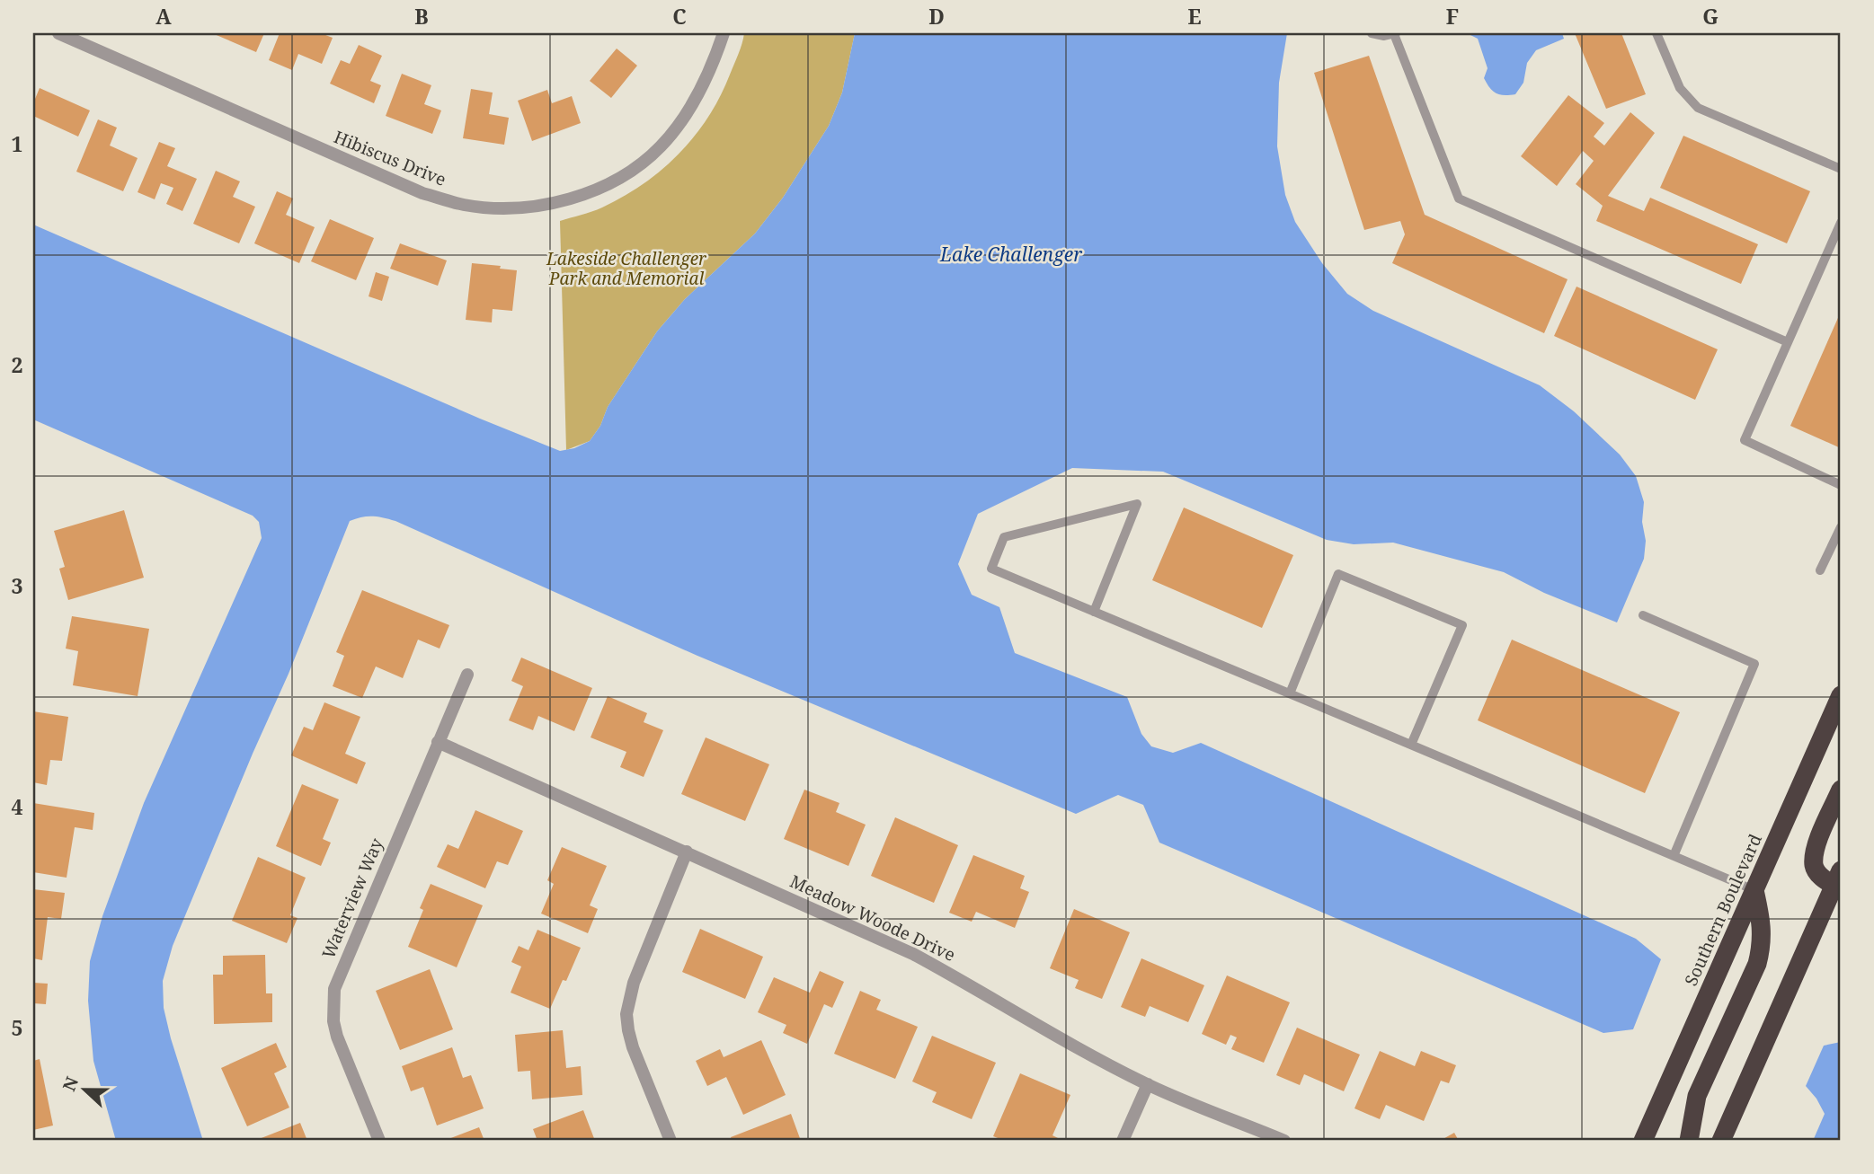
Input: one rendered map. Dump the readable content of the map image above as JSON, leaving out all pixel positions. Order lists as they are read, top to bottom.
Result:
{
  "streets": {
    "highway": ["Southern Boulevard"],
    "street": ["Hibiscus Drive", "Waterview Way", "Meadow Woode Drive"]
  },
  "crossings": [
    ["Waterview Way", "Meadow Woode Drive"]
  ],
  "water": ["Lake Challenger"],
  "parks": ["Lakeside Challenger Park and Memorial"],
  "north": "left",
  "grid": {
    "columns": [
      "A",
      "B",
      "C",
      "D",
      "E",
      "F",
      "G"
    ],
    "rows": [
      "1",
      "2",
      "3",
      "4",
      "5"
    ]
  }
}
